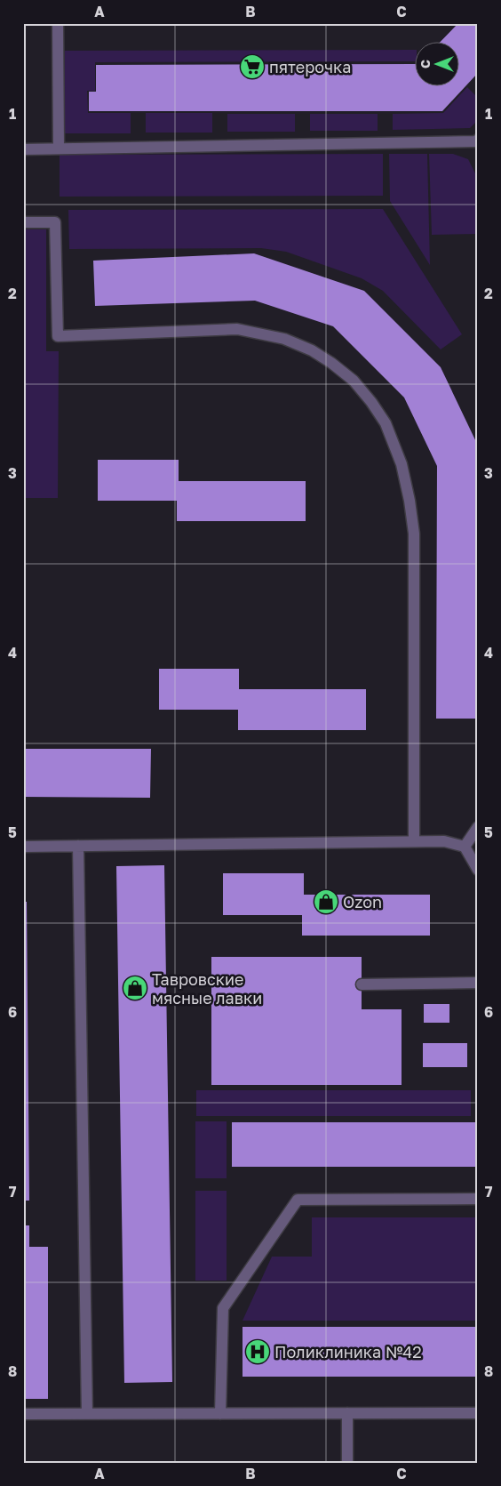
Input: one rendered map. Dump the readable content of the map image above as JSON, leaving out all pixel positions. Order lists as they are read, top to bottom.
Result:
{
  "places": {
    "supermarket": ["пятерочка"],
    "shop": ["Ozon", "Тавровские мясные лавки"],
    "hospital": ["Поликлиника №42"]
  },
  "north": "left",
  "grid": {
    "columns": ["A", "B", "C"],
    "rows": [
      "1",
      "2",
      "3",
      "4",
      "5",
      "6",
      "7",
      "8"
    ]
  }
}
